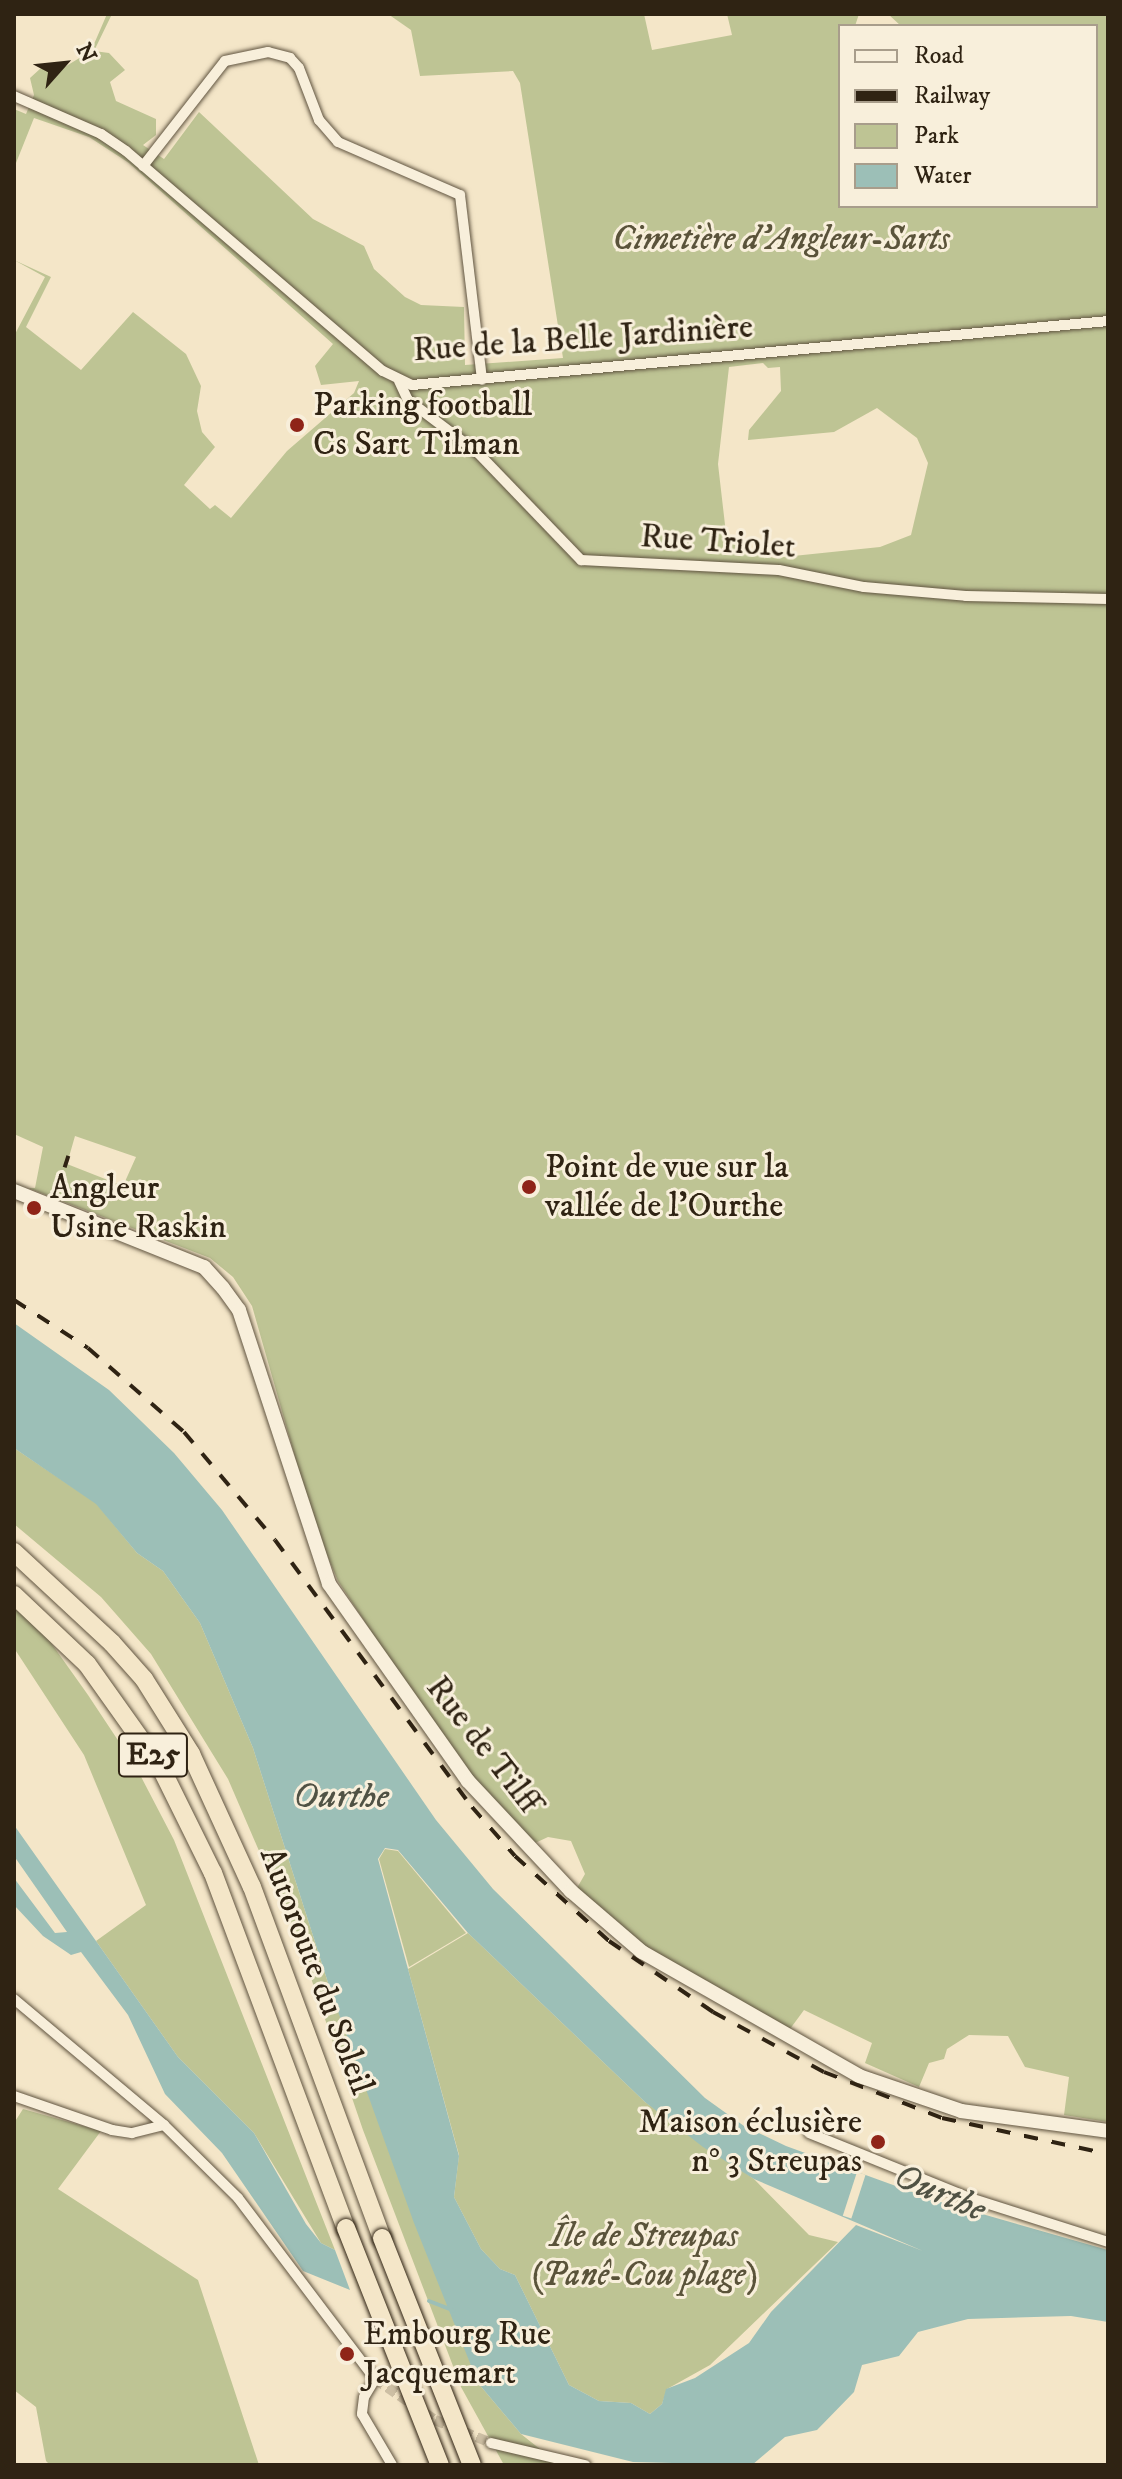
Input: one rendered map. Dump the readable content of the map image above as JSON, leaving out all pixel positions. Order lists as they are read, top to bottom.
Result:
{
  "streets": {
    "highway": ["E25", "Autoroute du Soleil"],
    "main road": ["Rue de Tilff"],
    "street": ["Rue de la Belle Jardinière", "Rue Triolet"]
  },
  "crossings": [
    ["Rue de la Belle Jardinière", "Rue Triolet"]
  ],
  "water": ["Ourthe"],
  "parks": ["Cimetière d'Angleur-Sarts", "Île de Streupas (Panê-Cou plage)"],
  "places": [
    "Parking football Cs Sart Tilman",
    "Point de vue sur la vallée de l'Ourthe",
    "Angleur Usine Raskin",
    "Maison éclusière n° 3 Streupas",
    "Embourg Rue Jacquemart"
  ],
  "legend": [
    "Road",
    "Railway",
    "Park",
    "Water"
  ],
  "north": "top right"
}
